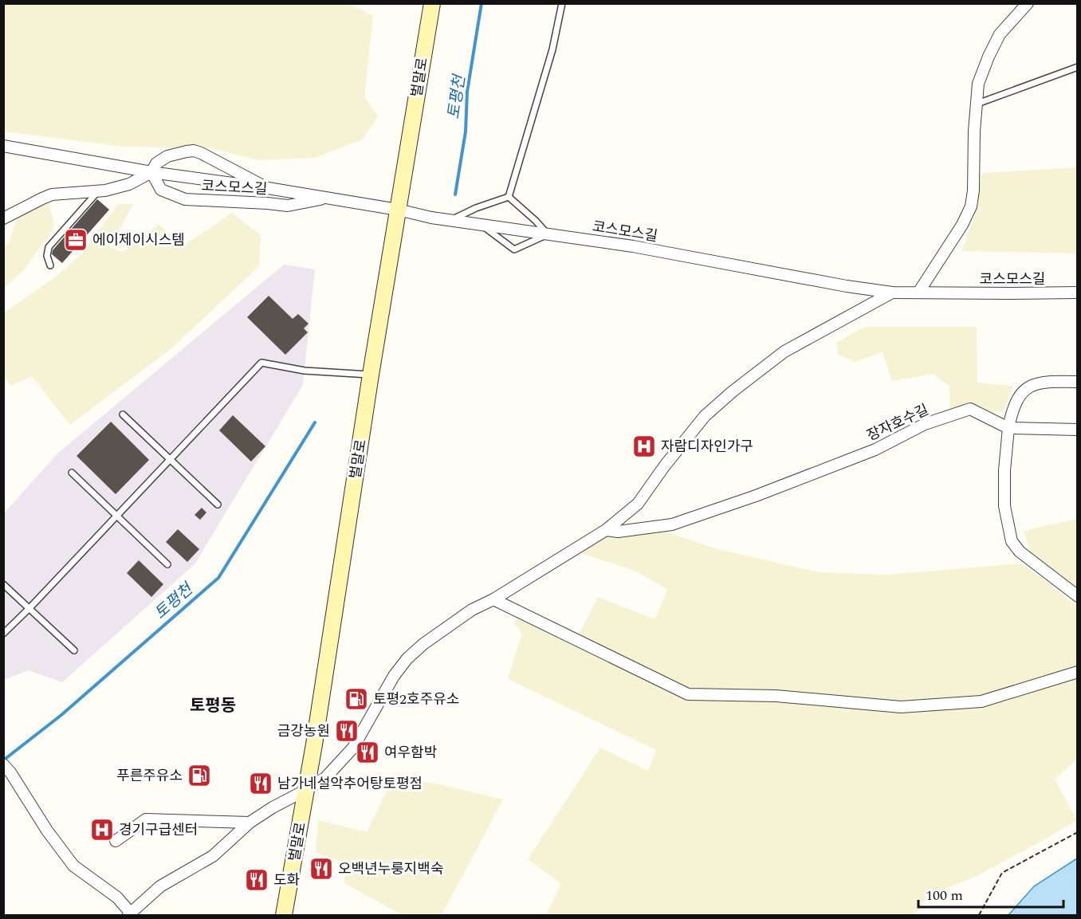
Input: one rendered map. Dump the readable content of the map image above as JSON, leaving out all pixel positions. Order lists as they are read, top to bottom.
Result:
{
  "streets": {
    "street": ["벌말로", "코스모스길", "장자호수길"]
  },
  "crossings": [
    ["벌말로", "코스모스길"]
  ],
  "districts": ["토평동"],
  "water": ["토평천"],
  "places": {
    "office": ["에이제이시스템"],
    "hospital": ["자람디자인가구", "경기구급센터"],
    "fuel station": ["토평2호주유소", "푸른주유소"],
    "restaurant": [
      "금강농원",
      "여우함박",
      "남가네설악추어탕토평점",
      "오백년누룽지백숙",
      "도화"
    ]
  },
  "scale_bar": "100 m"
}
